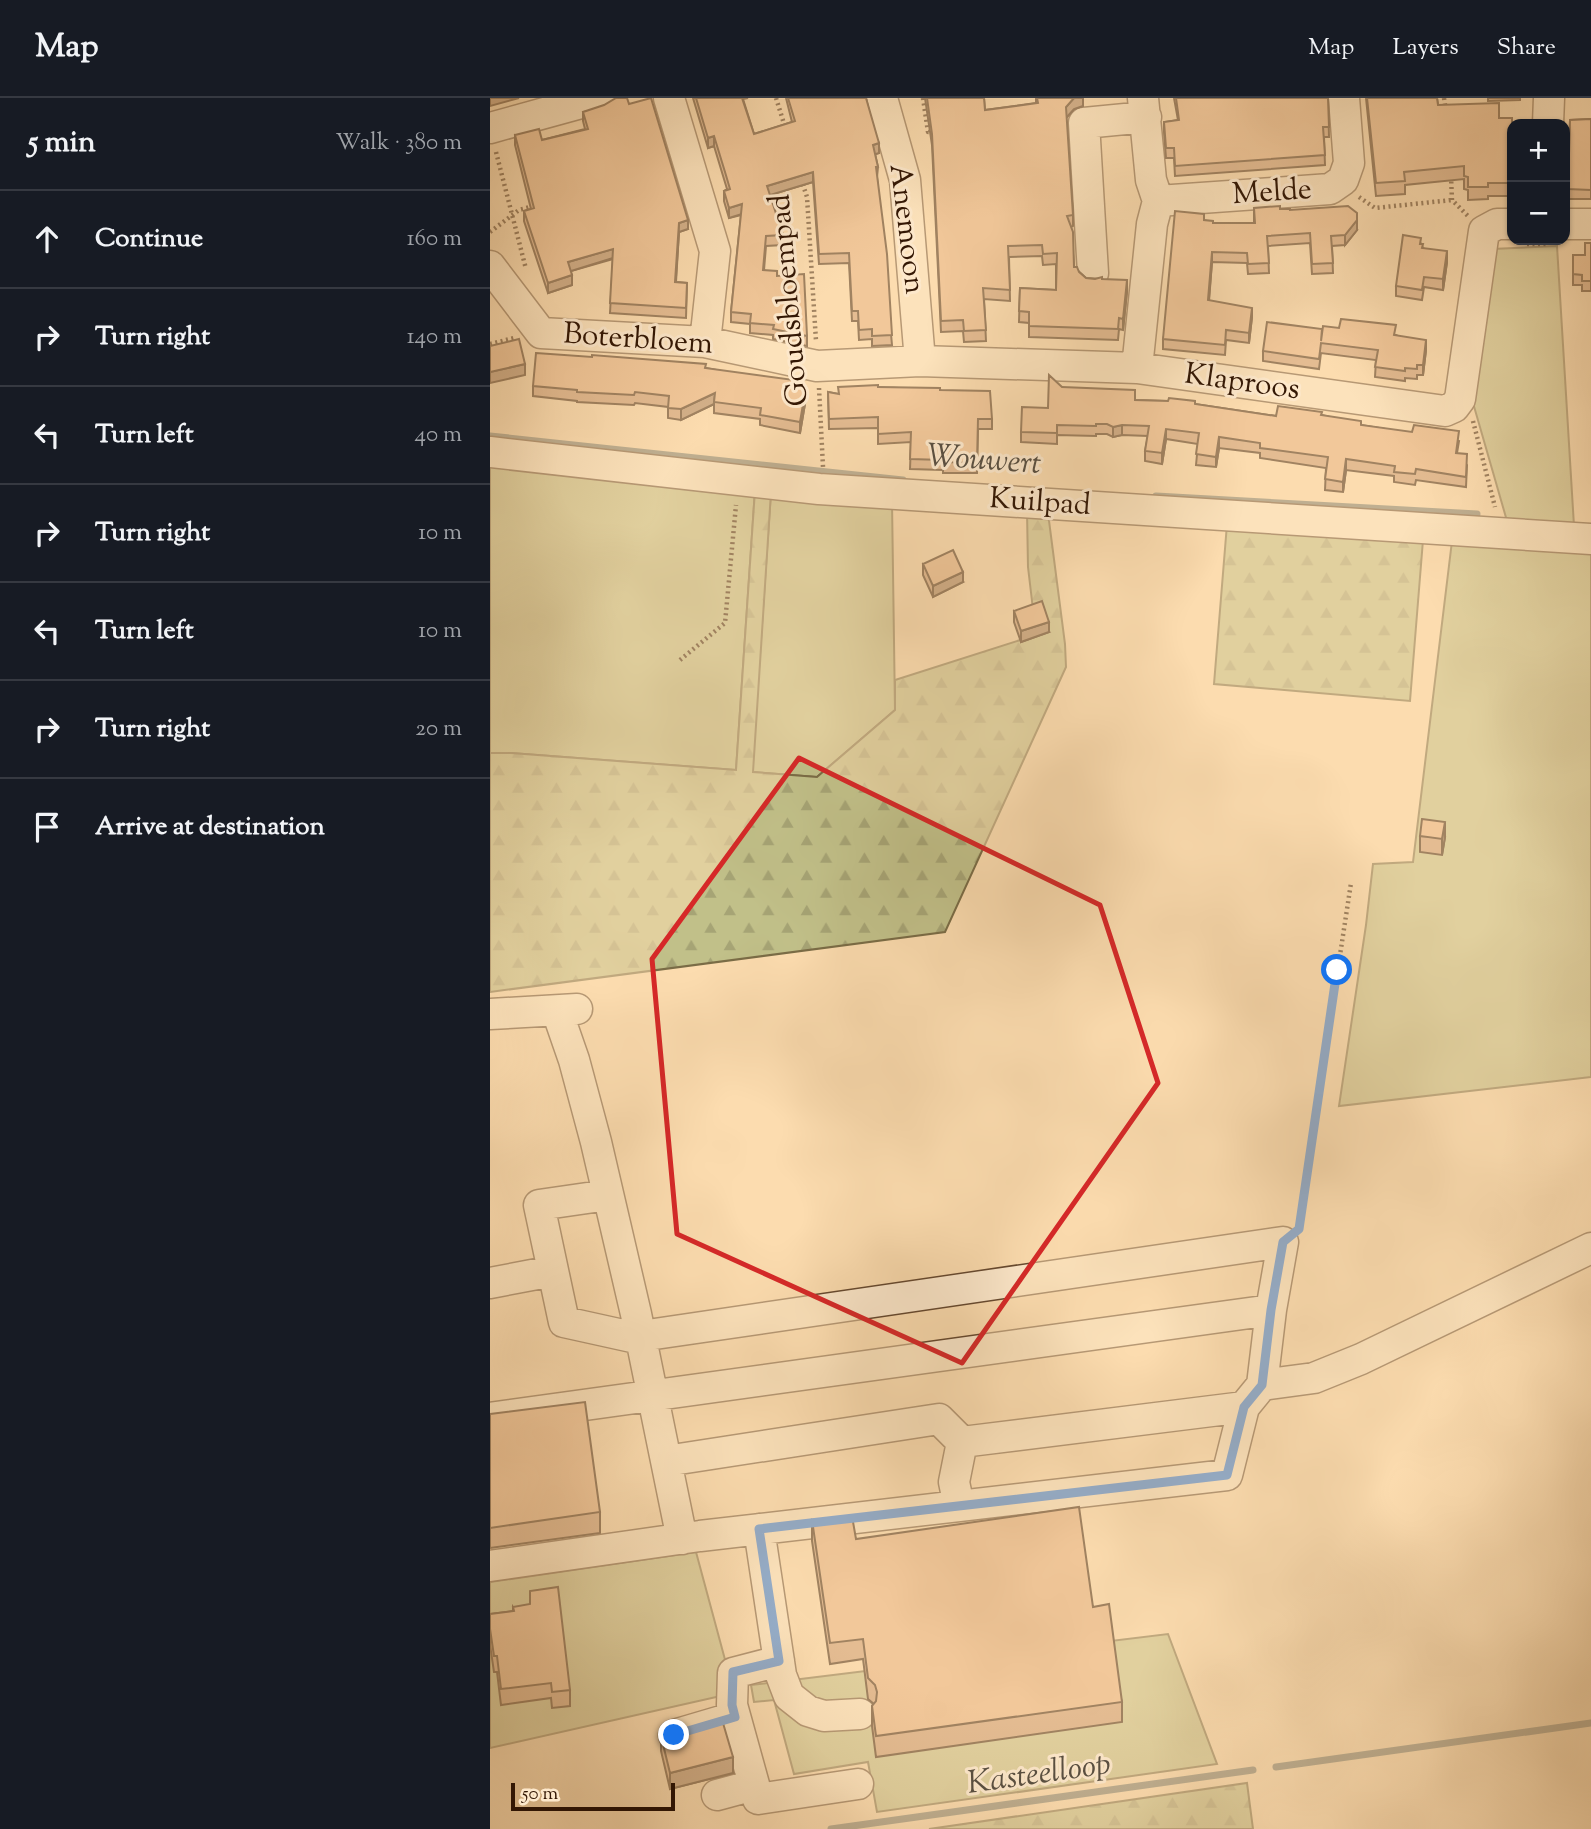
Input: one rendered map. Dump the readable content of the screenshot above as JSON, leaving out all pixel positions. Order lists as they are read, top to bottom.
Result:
{
  "streets": {
    "street": [
      "Melde",
      "Anemoon",
      "Boterbloem",
      "Klaproos",
      "Kuilpad"
    ],
    "path": ["Goudsbloempad"]
  },
  "crossings": [
    ["Anemoon", "Klaproos"],
    ["Goudsbloempad", "Boterbloem"],
    ["Goudsbloempad", "Klaproos"],
    ["Boterbloem", "Klaproos"]
  ],
  "water": ["Wouwert", "Kasteelloop"],
  "scale_bar": "50 m",
  "page": {
    "header": "Map",
    "nav": ["Map", "Layers", "Share"],
    "heading": ["5 min", "Walk · 380 m"],
    "map_buttons": ["+", "−"],
    "list": [
      ["Continue", "160 m"],
      ["Turn right", "140 m"],
      ["Turn left", "40 m"],
      ["Turn right", "10 m"],
      ["Turn left", "10 m"],
      ["Turn right", "20 m"],
      "Arrive at destination"
    ],
    "scale": "50 m"
  }
}
